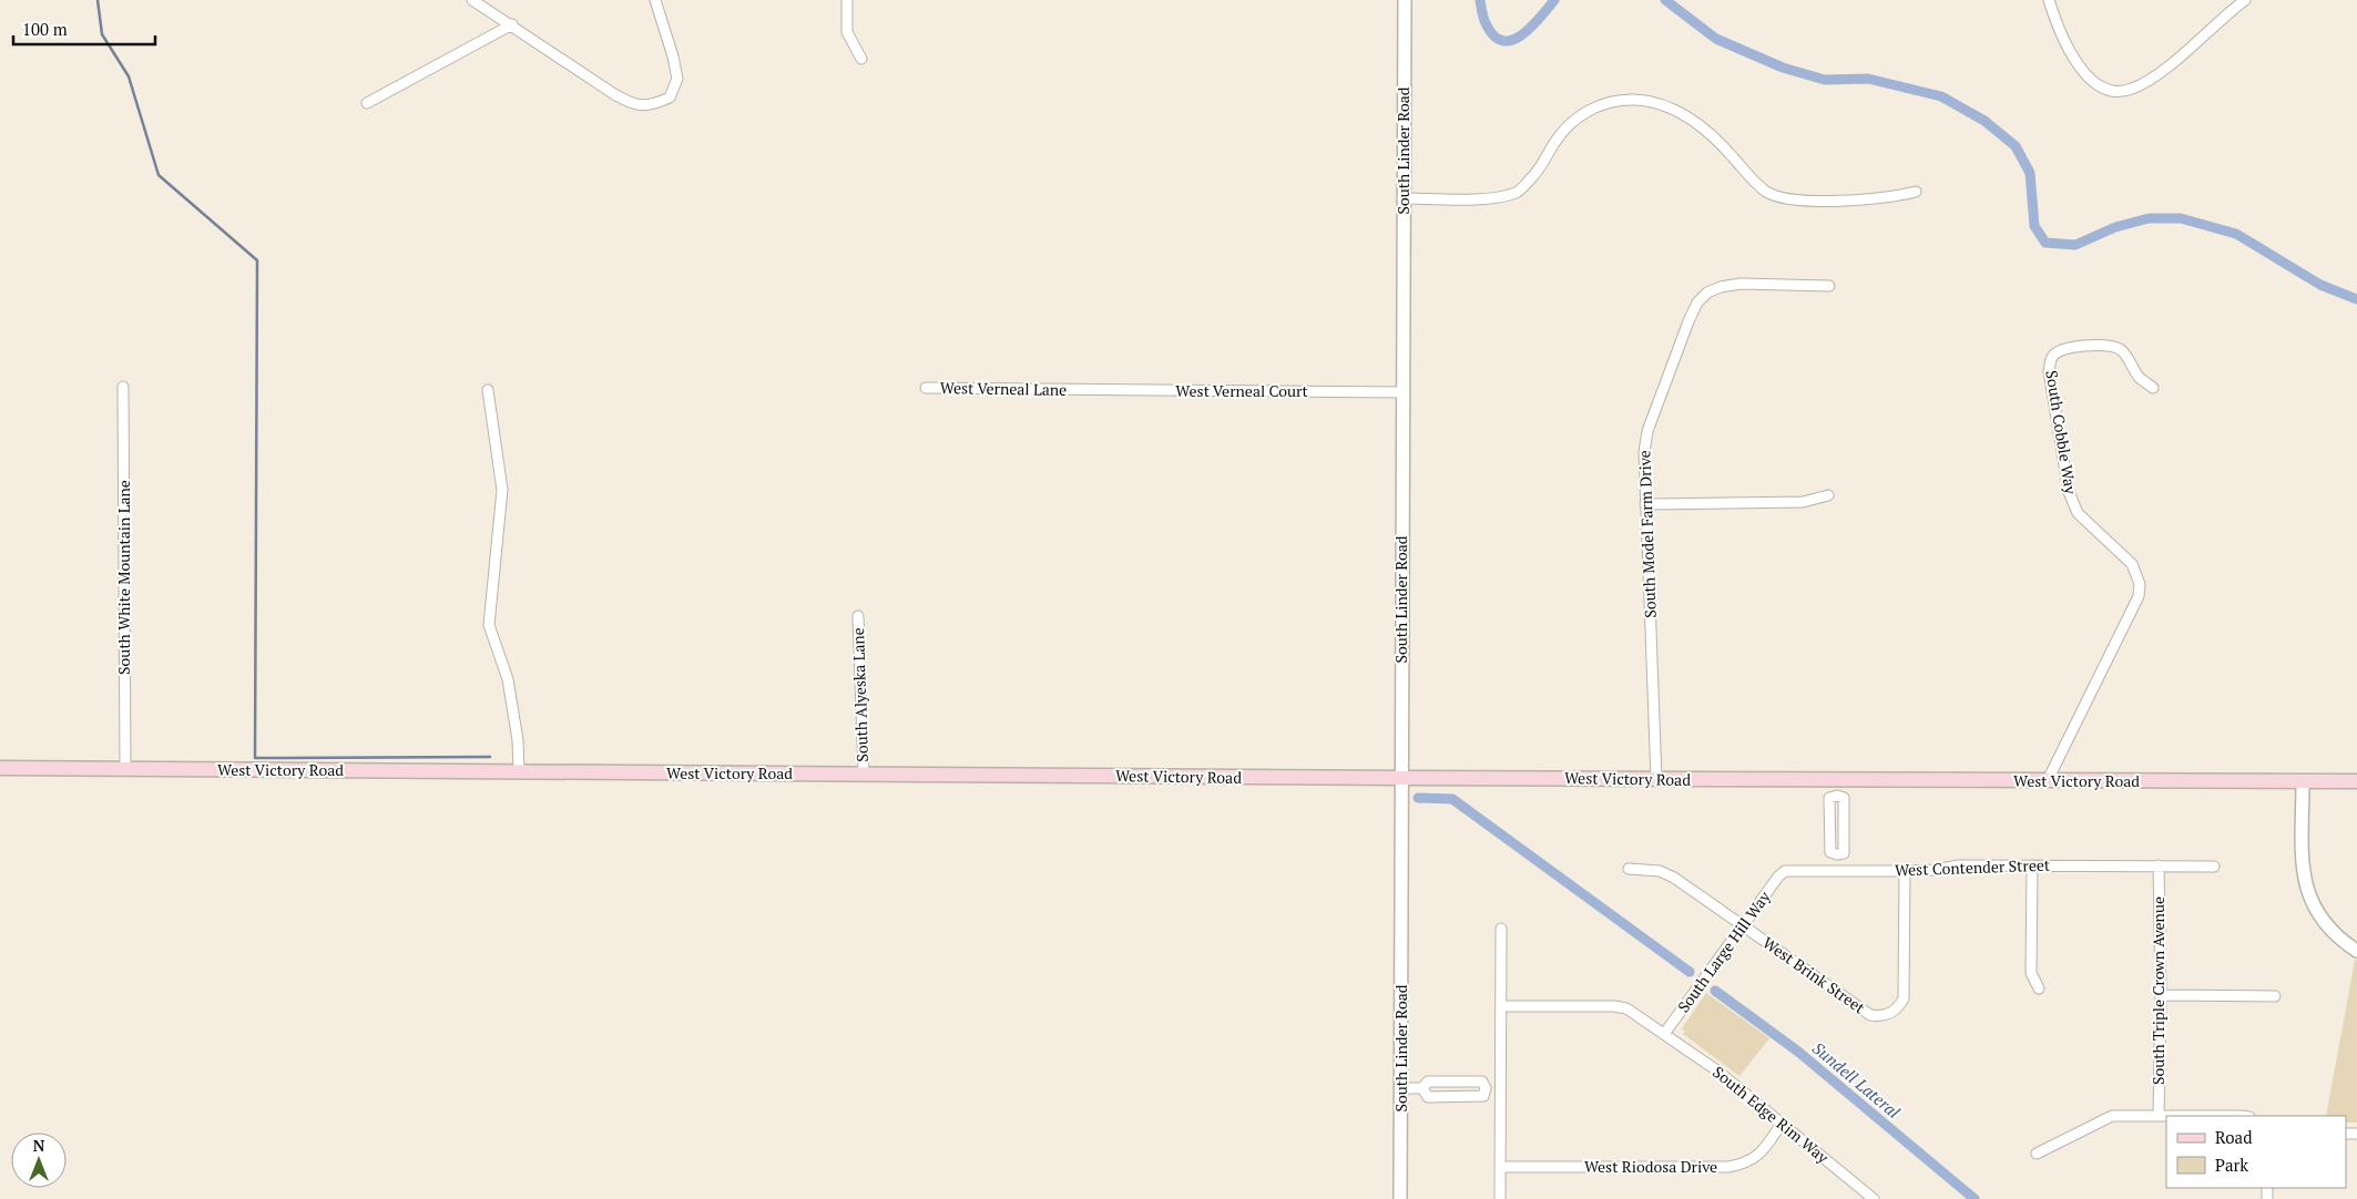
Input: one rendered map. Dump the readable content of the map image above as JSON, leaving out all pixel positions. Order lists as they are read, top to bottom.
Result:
{
  "streets": {
    "main road": ["West Victory Road"],
    "street": [
      "South Linder Road",
      "West Verneal Lane",
      "West Verneal Court",
      "South Cobble Way",
      "South Model Farm Drive",
      "South White Mountain Lane",
      "South Alyeska Lane",
      "West Contender Street",
      "South Large Hill Way",
      "West Brink Street",
      "South Triple Crown Avenue",
      "South Edge Rim Way",
      "West Riodosa Drive"
    ]
  },
  "crossings": [
    ["South Linder Road", "West Verneal Court"],
    ["South Linder Road", "West Victory Road"],
    ["West Verneal Lane", "West Verneal Court"],
    ["South Cobble Way", "West Victory Road"],
    ["South Model Farm Drive", "West Victory Road"],
    ["South White Mountain Lane", "West Victory Road"],
    ["South Alyeska Lane", "West Victory Road"],
    ["West Contender Street", "South Large Hill Way"],
    ["West Contender Street", "West Brink Street"],
    ["West Contender Street", "South Triple Crown Avenue"],
    ["South Large Hill Way", "West Brink Street"],
    ["South Large Hill Way", "South Edge Rim Way"],
    ["South Edge Rim Way", "West Riodosa Drive"]
  ],
  "water": ["Sundell Lateral"],
  "legend": ["Road", "Park"],
  "scale_bar": "100 m",
  "north": "top"
}
